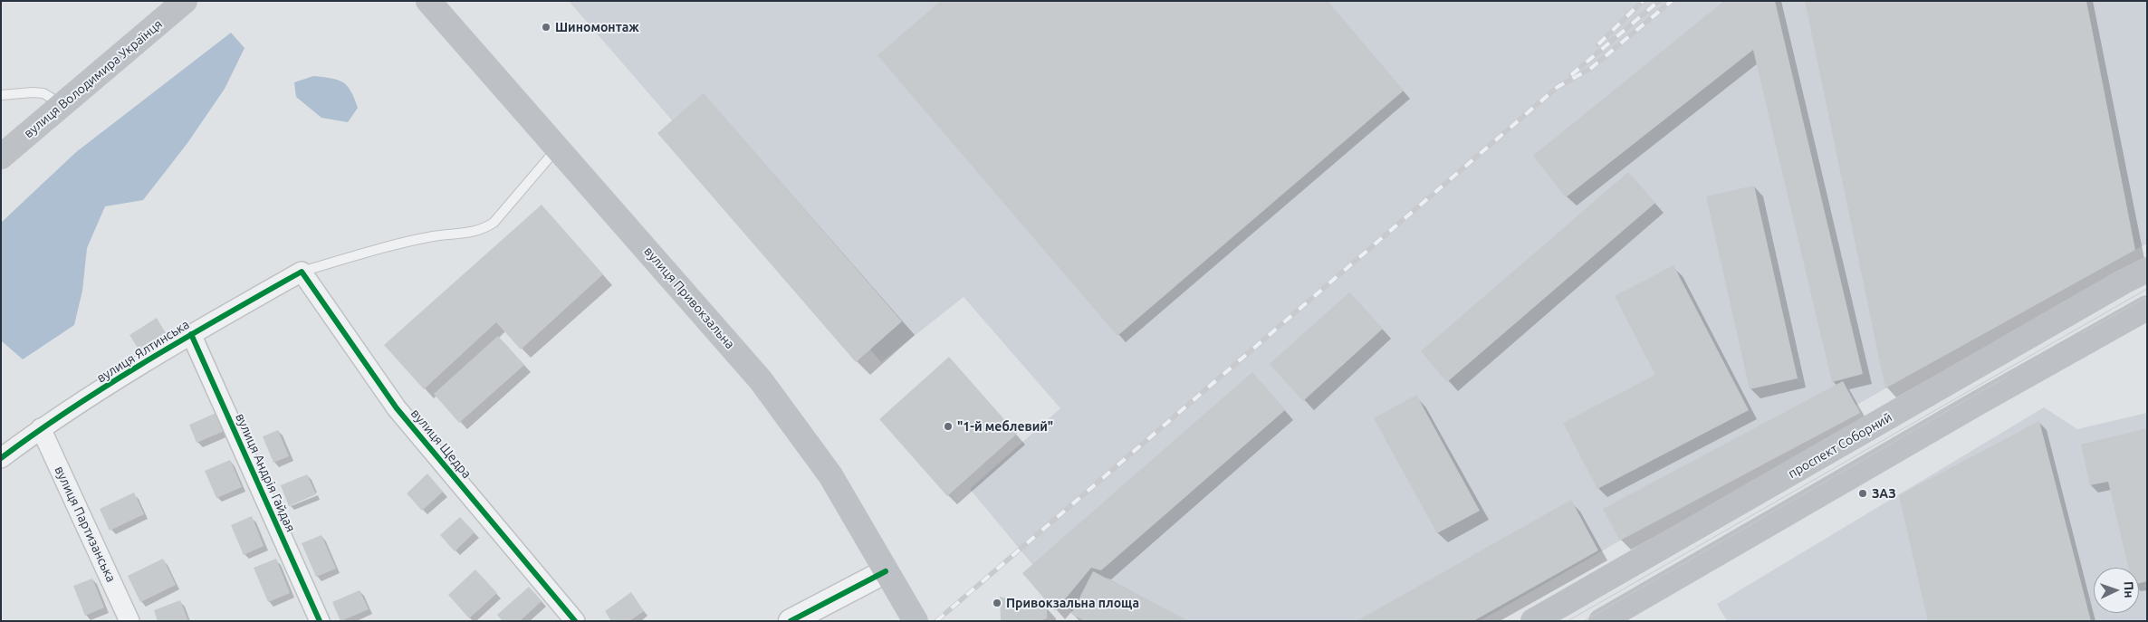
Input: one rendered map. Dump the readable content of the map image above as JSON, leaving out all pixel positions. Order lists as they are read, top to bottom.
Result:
{
  "streets": {
    "main road": ["вулиця Володимира Українця", "вулиця Привокзальна", "проспект Соборний"],
    "street": [
      "вулиця Ялтинська",
      "вулиця Щедра",
      "вулиця Андрія Гайдая",
      "вулиця Партизанська"
    ]
  },
  "crossings": [
    ["вулиця Ялтинська", "вулиця Щедра"],
    ["вулиця Ялтинська", "вулиця Андрія Гайдая"],
    ["вулиця Ялтинська", "вулиця Партизанська"]
  ],
  "places": [
    "Шиномонтаж",
    "\"1-й меблевий\"",
    "ЗАЗ",
    "Привокзальна площа"
  ],
  "north": "right"
}
